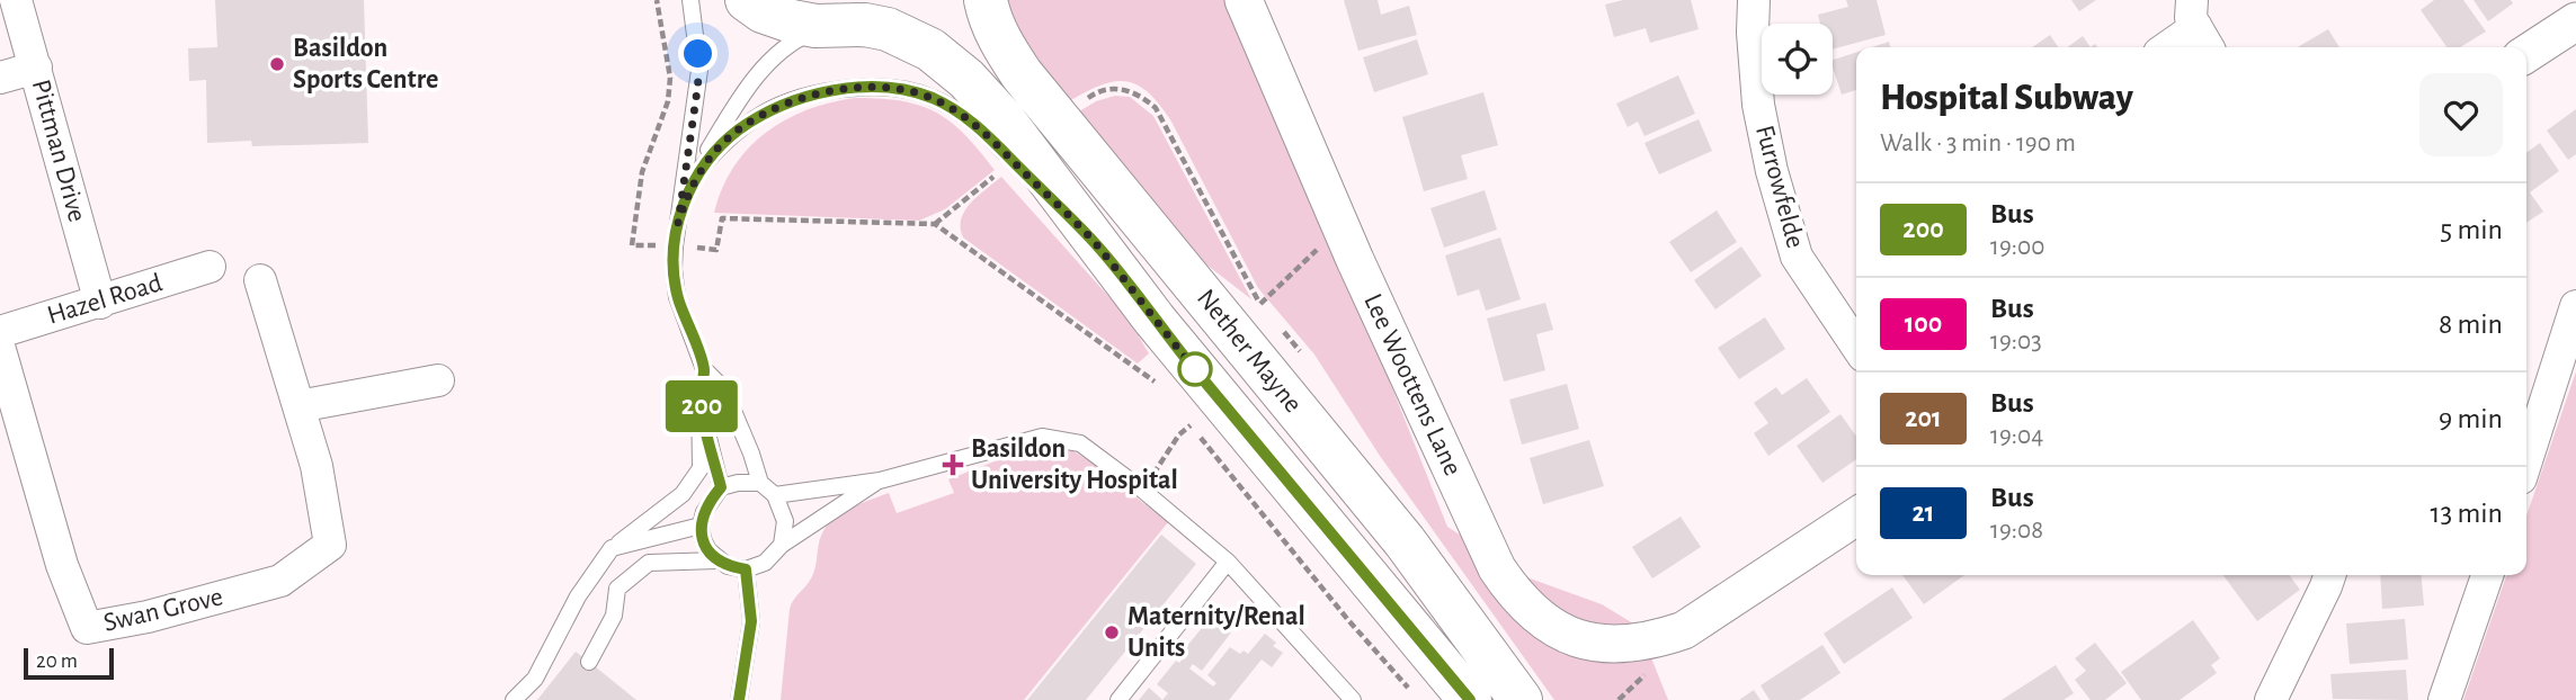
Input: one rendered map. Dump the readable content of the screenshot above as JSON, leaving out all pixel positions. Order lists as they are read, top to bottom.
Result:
{
  "streets": {
    "main road": ["Nether Mayne"],
    "street": [
      "Pittman Drive",
      "Furrowfelde",
      "Hazel Road",
      "Lee Woottens Lane",
      "Swan Grove"
    ]
  },
  "crossings": [
    ["Pittman Drive", "Hazel Road"]
  ],
  "places": {
    "other": ["Basildon Sports Centre", "Maternity/Renal Units"],
    "health": ["Basildon University Hospital"]
  },
  "lines": ["bus line 200"],
  "scale_bar": "20 m",
  "page": {
    "on_map": "200",
    "heading": ["Hospital Subway", "Walk · 3 min · 190 m"],
    "list": [
      {
        "mark": "200",
        "name": "Bus",
        "note": "19:00",
        "value": "5 min"
      },
      {
        "mark": "100",
        "name": "Bus",
        "note": "19:03",
        "value": "8 min"
      },
      {
        "mark": "201",
        "name": "Bus",
        "note": "19:04",
        "value": "9 min"
      },
      {
        "mark": "21",
        "name": "Bus",
        "note": "19:08",
        "value": "13 min"
      }
    ],
    "scale": "20 m"
  }
}
